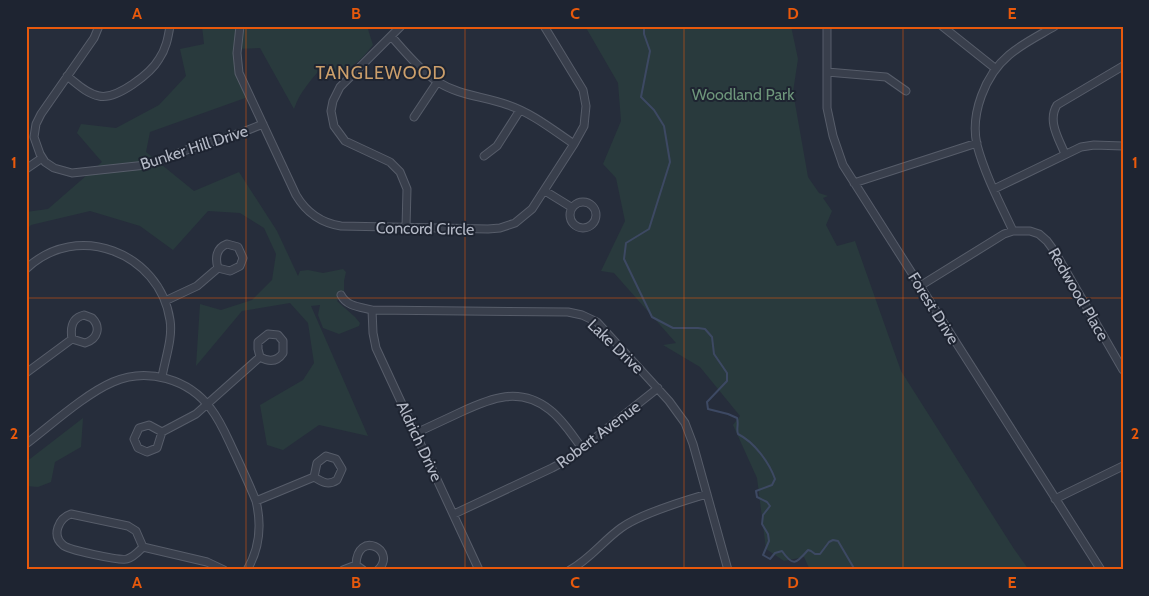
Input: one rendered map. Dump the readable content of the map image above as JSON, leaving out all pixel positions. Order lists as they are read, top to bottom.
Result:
{
  "streets": {
    "street": [
      "Bunker Hill Drive",
      "Concord Circle",
      "Redwood Place",
      "Forest Drive",
      "Lake Drive",
      "Robert Avenue",
      "Aldrich Drive"
    ]
  },
  "crossings": [
    ["Bunker Hill Drive", "Concord Circle"],
    ["Lake Drive", "Robert Avenue"],
    ["Lake Drive", "Aldrich Drive"],
    ["Robert Avenue", "Aldrich Drive"]
  ],
  "districts": ["TANGLEWOOD"],
  "parks": ["Woodland Park"],
  "grid": {
    "columns": [
      "A",
      "B",
      "C",
      "D",
      "E"
    ],
    "rows": ["1", "2"]
  }
}
